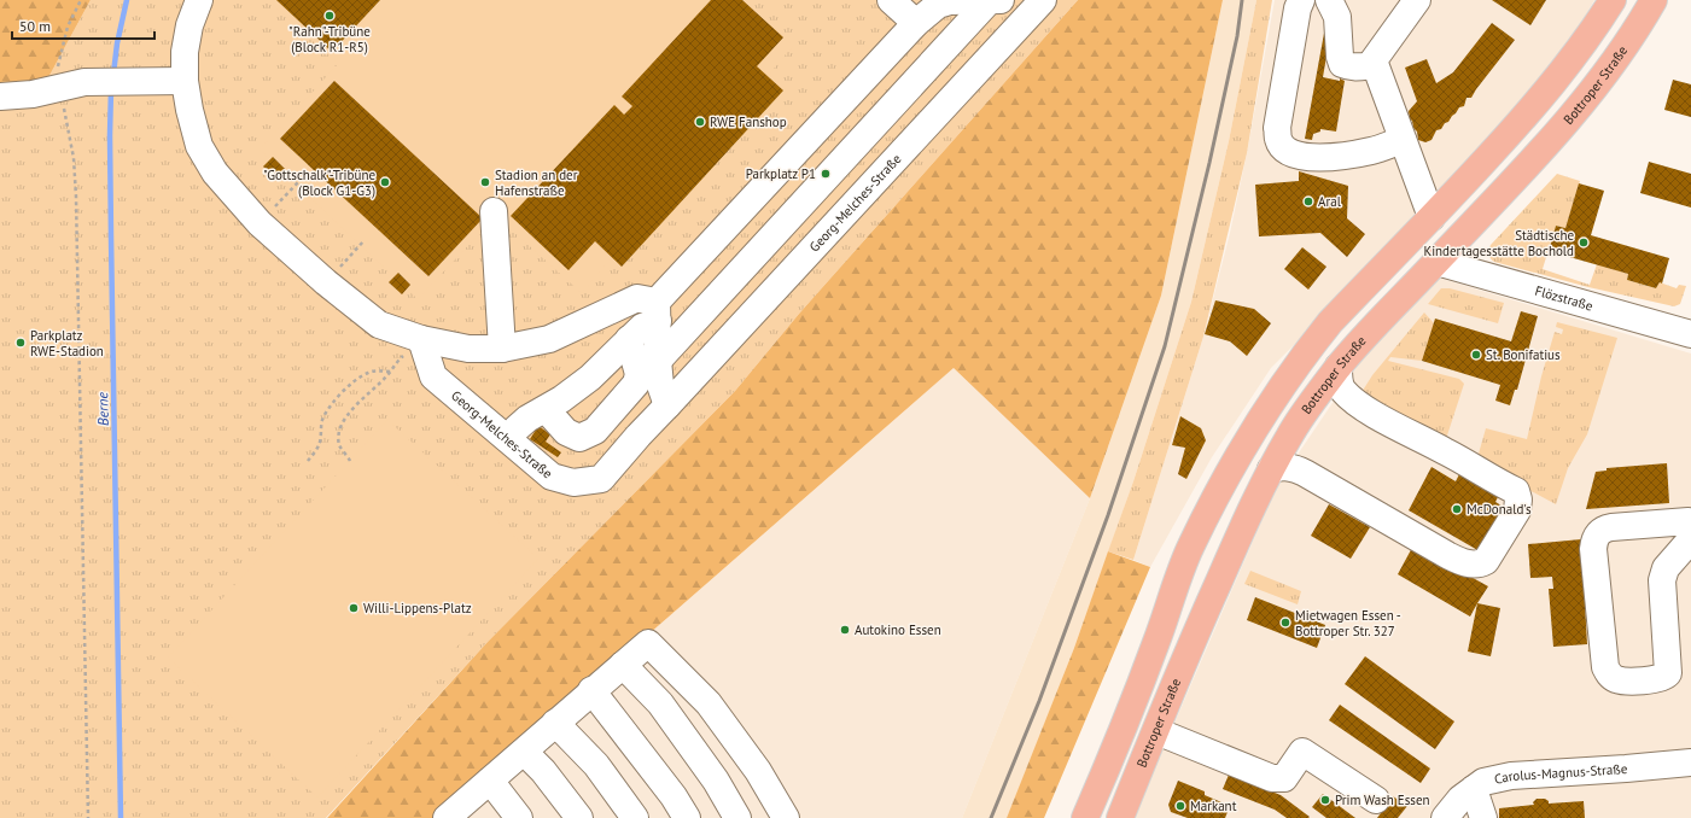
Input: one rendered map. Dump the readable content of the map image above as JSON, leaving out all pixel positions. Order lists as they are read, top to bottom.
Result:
{
  "streets": {
    "main road": ["Bottroper Straße"],
    "street": ["Georg-Melches-Straße", "Flözstraße", "Carolus-Magnus-Straße"]
  },
  "crossings": [
    ["Bottroper Straße", "Flözstraße"]
  ],
  "water": ["Berne"],
  "places": [
    "\"Rahn\"-Tribüne (Block R1-R5)",
    "RWE Fanshop",
    "Parkplatz P1",
    "\"Gottschalk\"-Tribüne (Block G1-G3)",
    "Stadion an der Hafenstraße",
    "Aral",
    "Städtische Kindertagesstätte Bochold",
    "Parkplatz RWE-Stadion",
    "St. Bonifatius",
    "McDonald's",
    "Willi-Lippens-Platz",
    "Mietwagen Essen - Bottroper Str. 327",
    "Autokino Essen",
    "Prim Wash Essen",
    "Markant"
  ],
  "scale_bar": "50 m"
}
